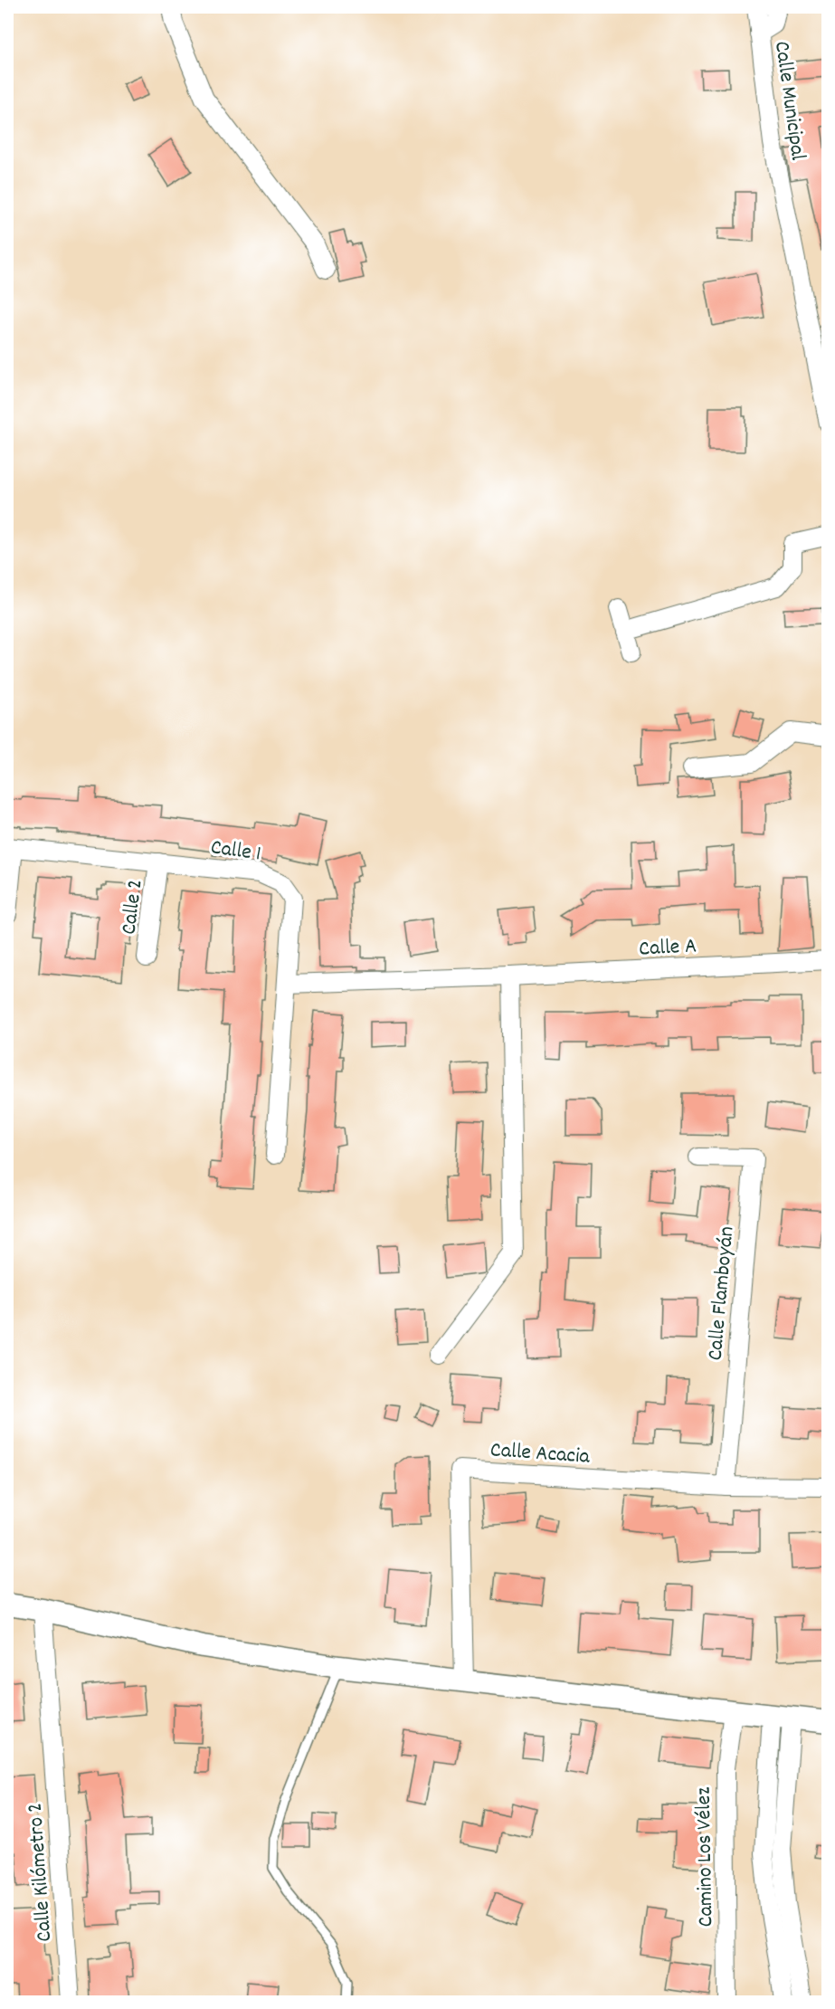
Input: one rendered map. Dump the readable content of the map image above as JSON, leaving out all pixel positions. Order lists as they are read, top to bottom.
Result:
{
  "streets": {
    "street": [
      "Calle Municipal",
      "Calle 1",
      "Calle 2",
      "Calle A",
      "Calle Flamboyán",
      "Calle Acacia",
      "Camino Los Vélez",
      "Calle Kilómetro 2"
    ]
  },
  "crossings": [
    ["Calle 1", "Calle 2"],
    ["Calle 1", "Calle A"],
    ["Calle Flamboyán", "Calle Acacia"]
  ]
}
